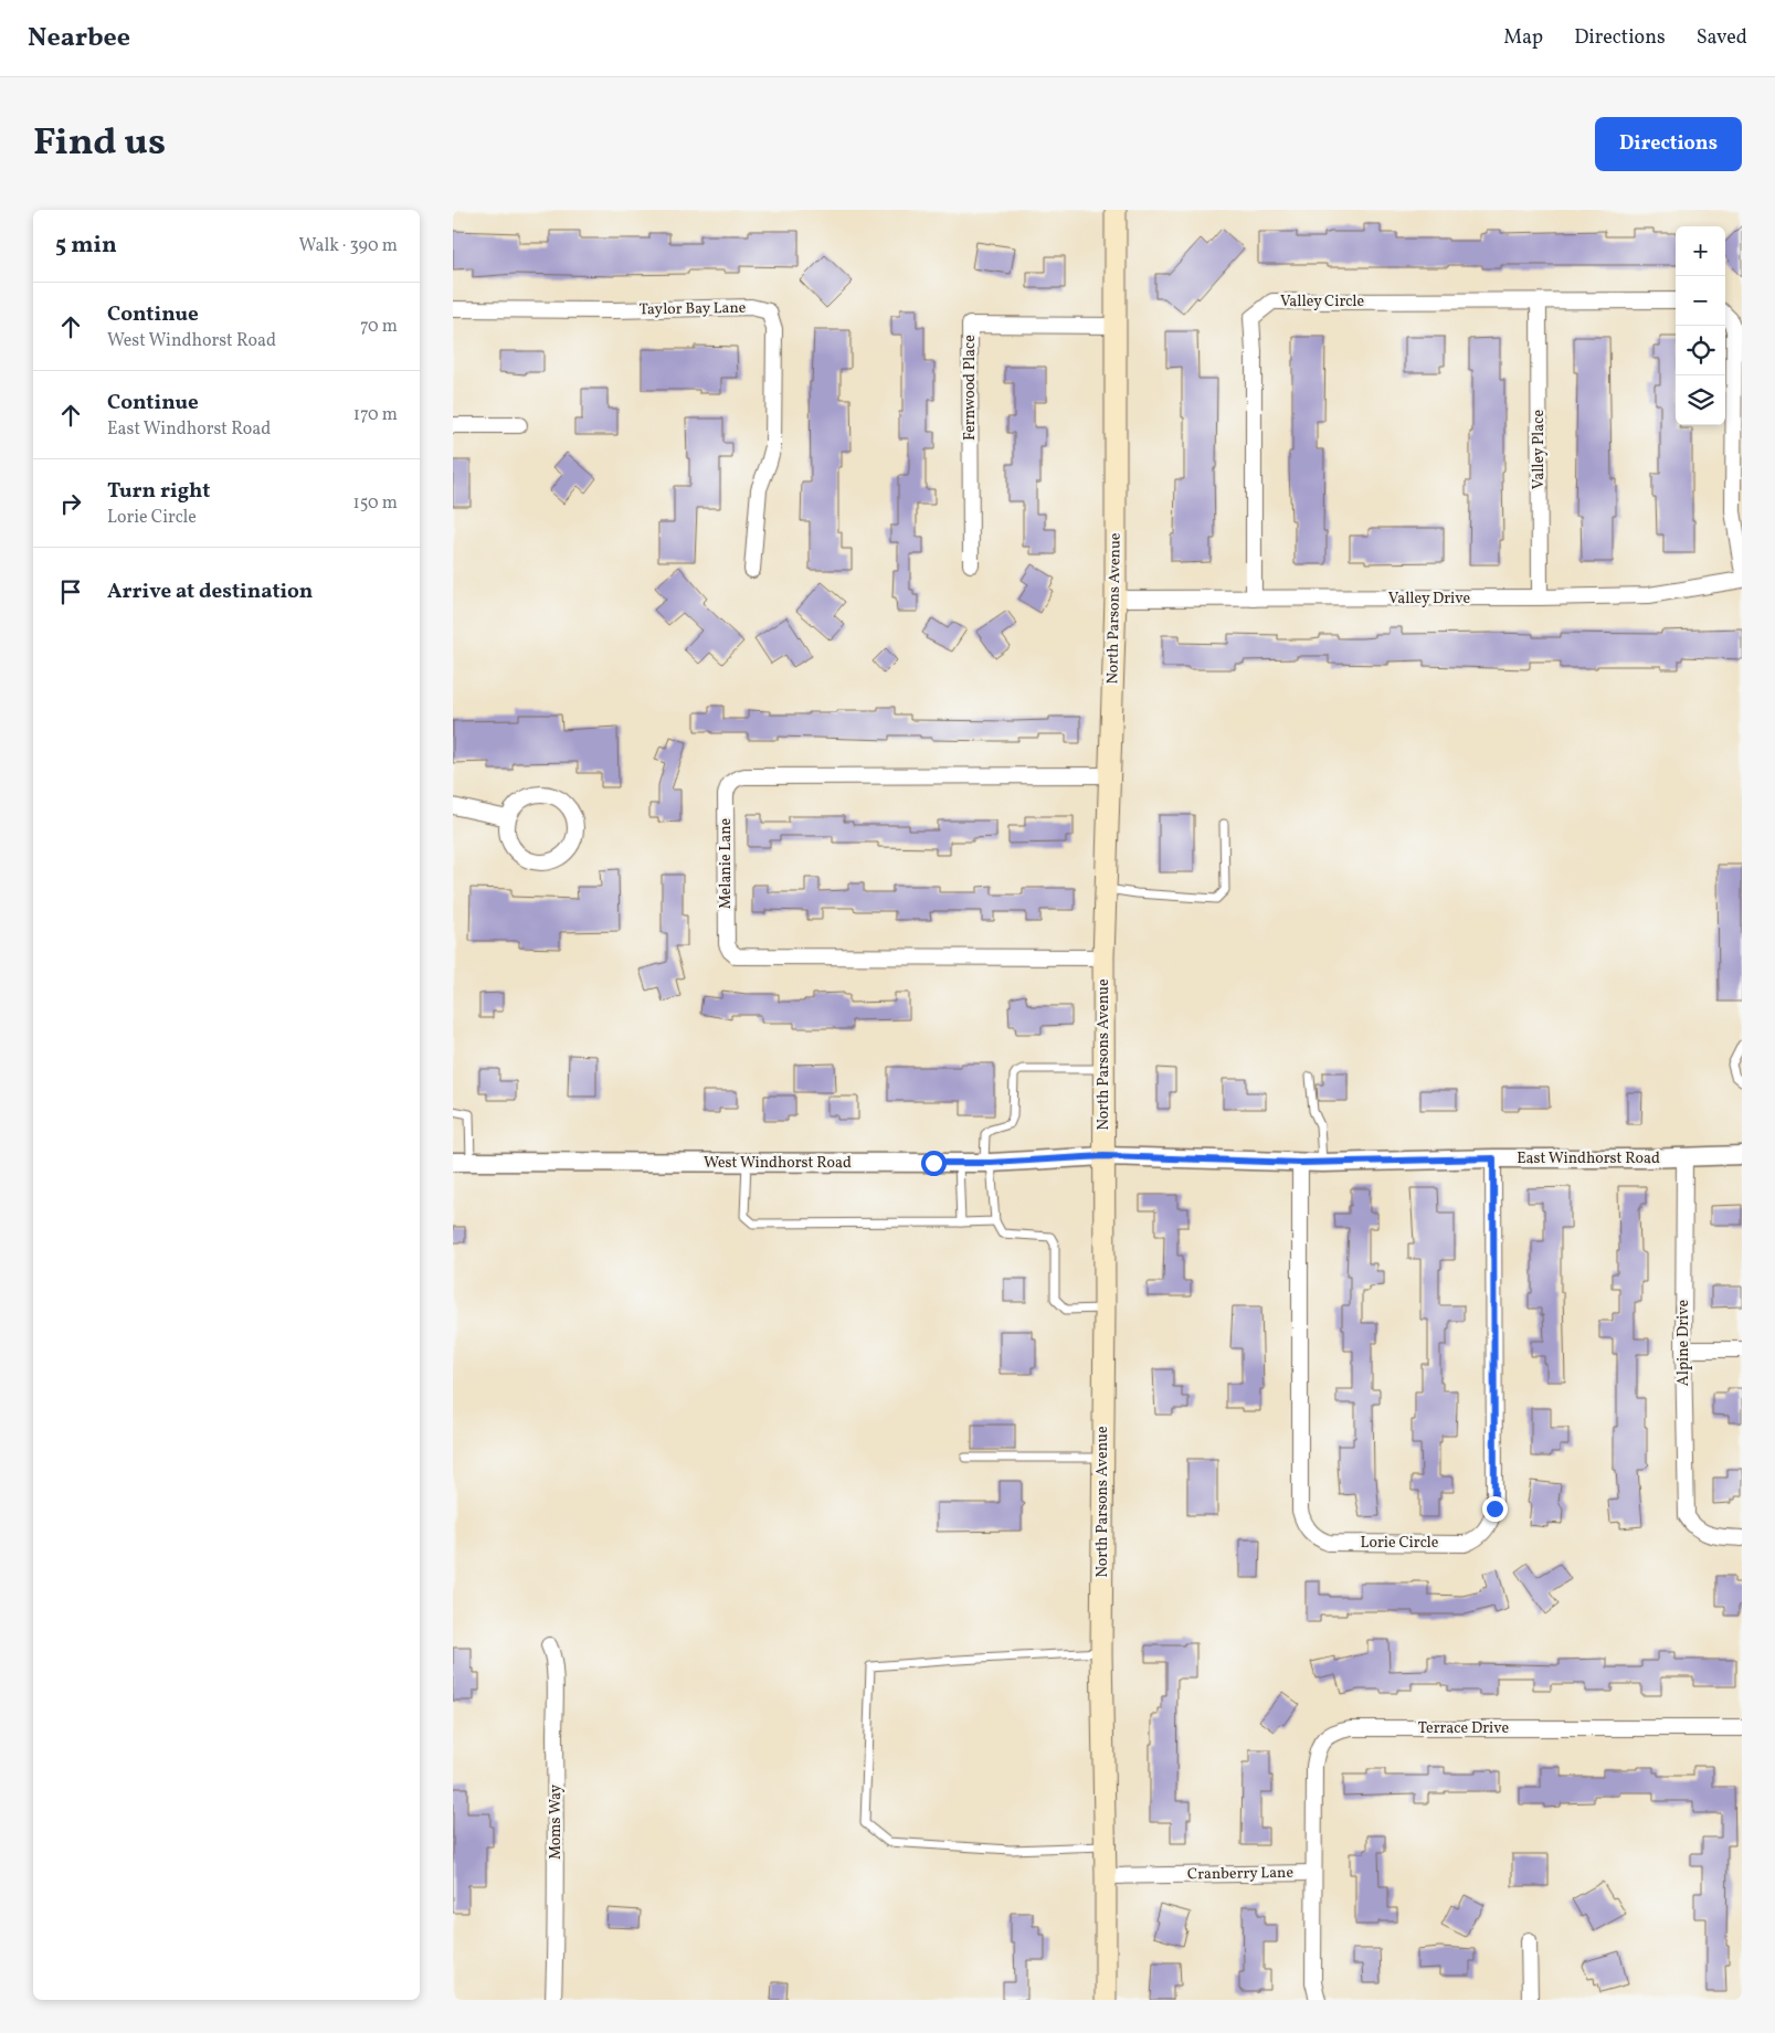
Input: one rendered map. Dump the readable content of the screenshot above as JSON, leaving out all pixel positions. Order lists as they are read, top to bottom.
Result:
{
  "streets": {
    "main road": ["North Parsons Avenue"],
    "street": [
      "Valley Circle",
      "Taylor Bay Lane",
      "Fernwood Place",
      "Valley Place",
      "Valley Drive",
      "Melanie Lane",
      "East Windhorst Road",
      "West Windhorst Road",
      "Alpine Drive",
      "Lorie Circle",
      "Terrace Drive",
      "Moms Way",
      "Cranberry Lane"
    ]
  },
  "crossings": [
    ["Valley Circle", "Valley Place"],
    ["Valley Circle", "Valley Drive"],
    ["Fernwood Place", "North Parsons Avenue"],
    ["Valley Place", "Valley Drive"],
    ["Valley Drive", "North Parsons Avenue"],
    ["North Parsons Avenue", "Melanie Lane"],
    ["North Parsons Avenue", "East Windhorst Road"],
    ["North Parsons Avenue", "West Windhorst Road"],
    ["North Parsons Avenue", "Cranberry Lane"],
    ["East Windhorst Road", "West Windhorst Road"],
    ["East Windhorst Road", "Alpine Drive"],
    ["East Windhorst Road", "Lorie Circle"],
    ["Terrace Drive", "Cranberry Lane"]
  ],
  "page": {
    "header": "Nearbee",
    "nav": ["Map", "Directions", "Saved"],
    "title": "Find us",
    "buttons": "Directions",
    "heading": ["5 min", "Walk · 390 m"],
    "map_buttons": ["+", "−"],
    "list": [
      ["Continue", "West Windhorst Road", "70 m"],
      ["Continue", "East Windhorst Road", "170 m"],
      ["Turn right", "Lorie Circle", "150 m"],
      "Arrive at destination"
    ]
  }
}
